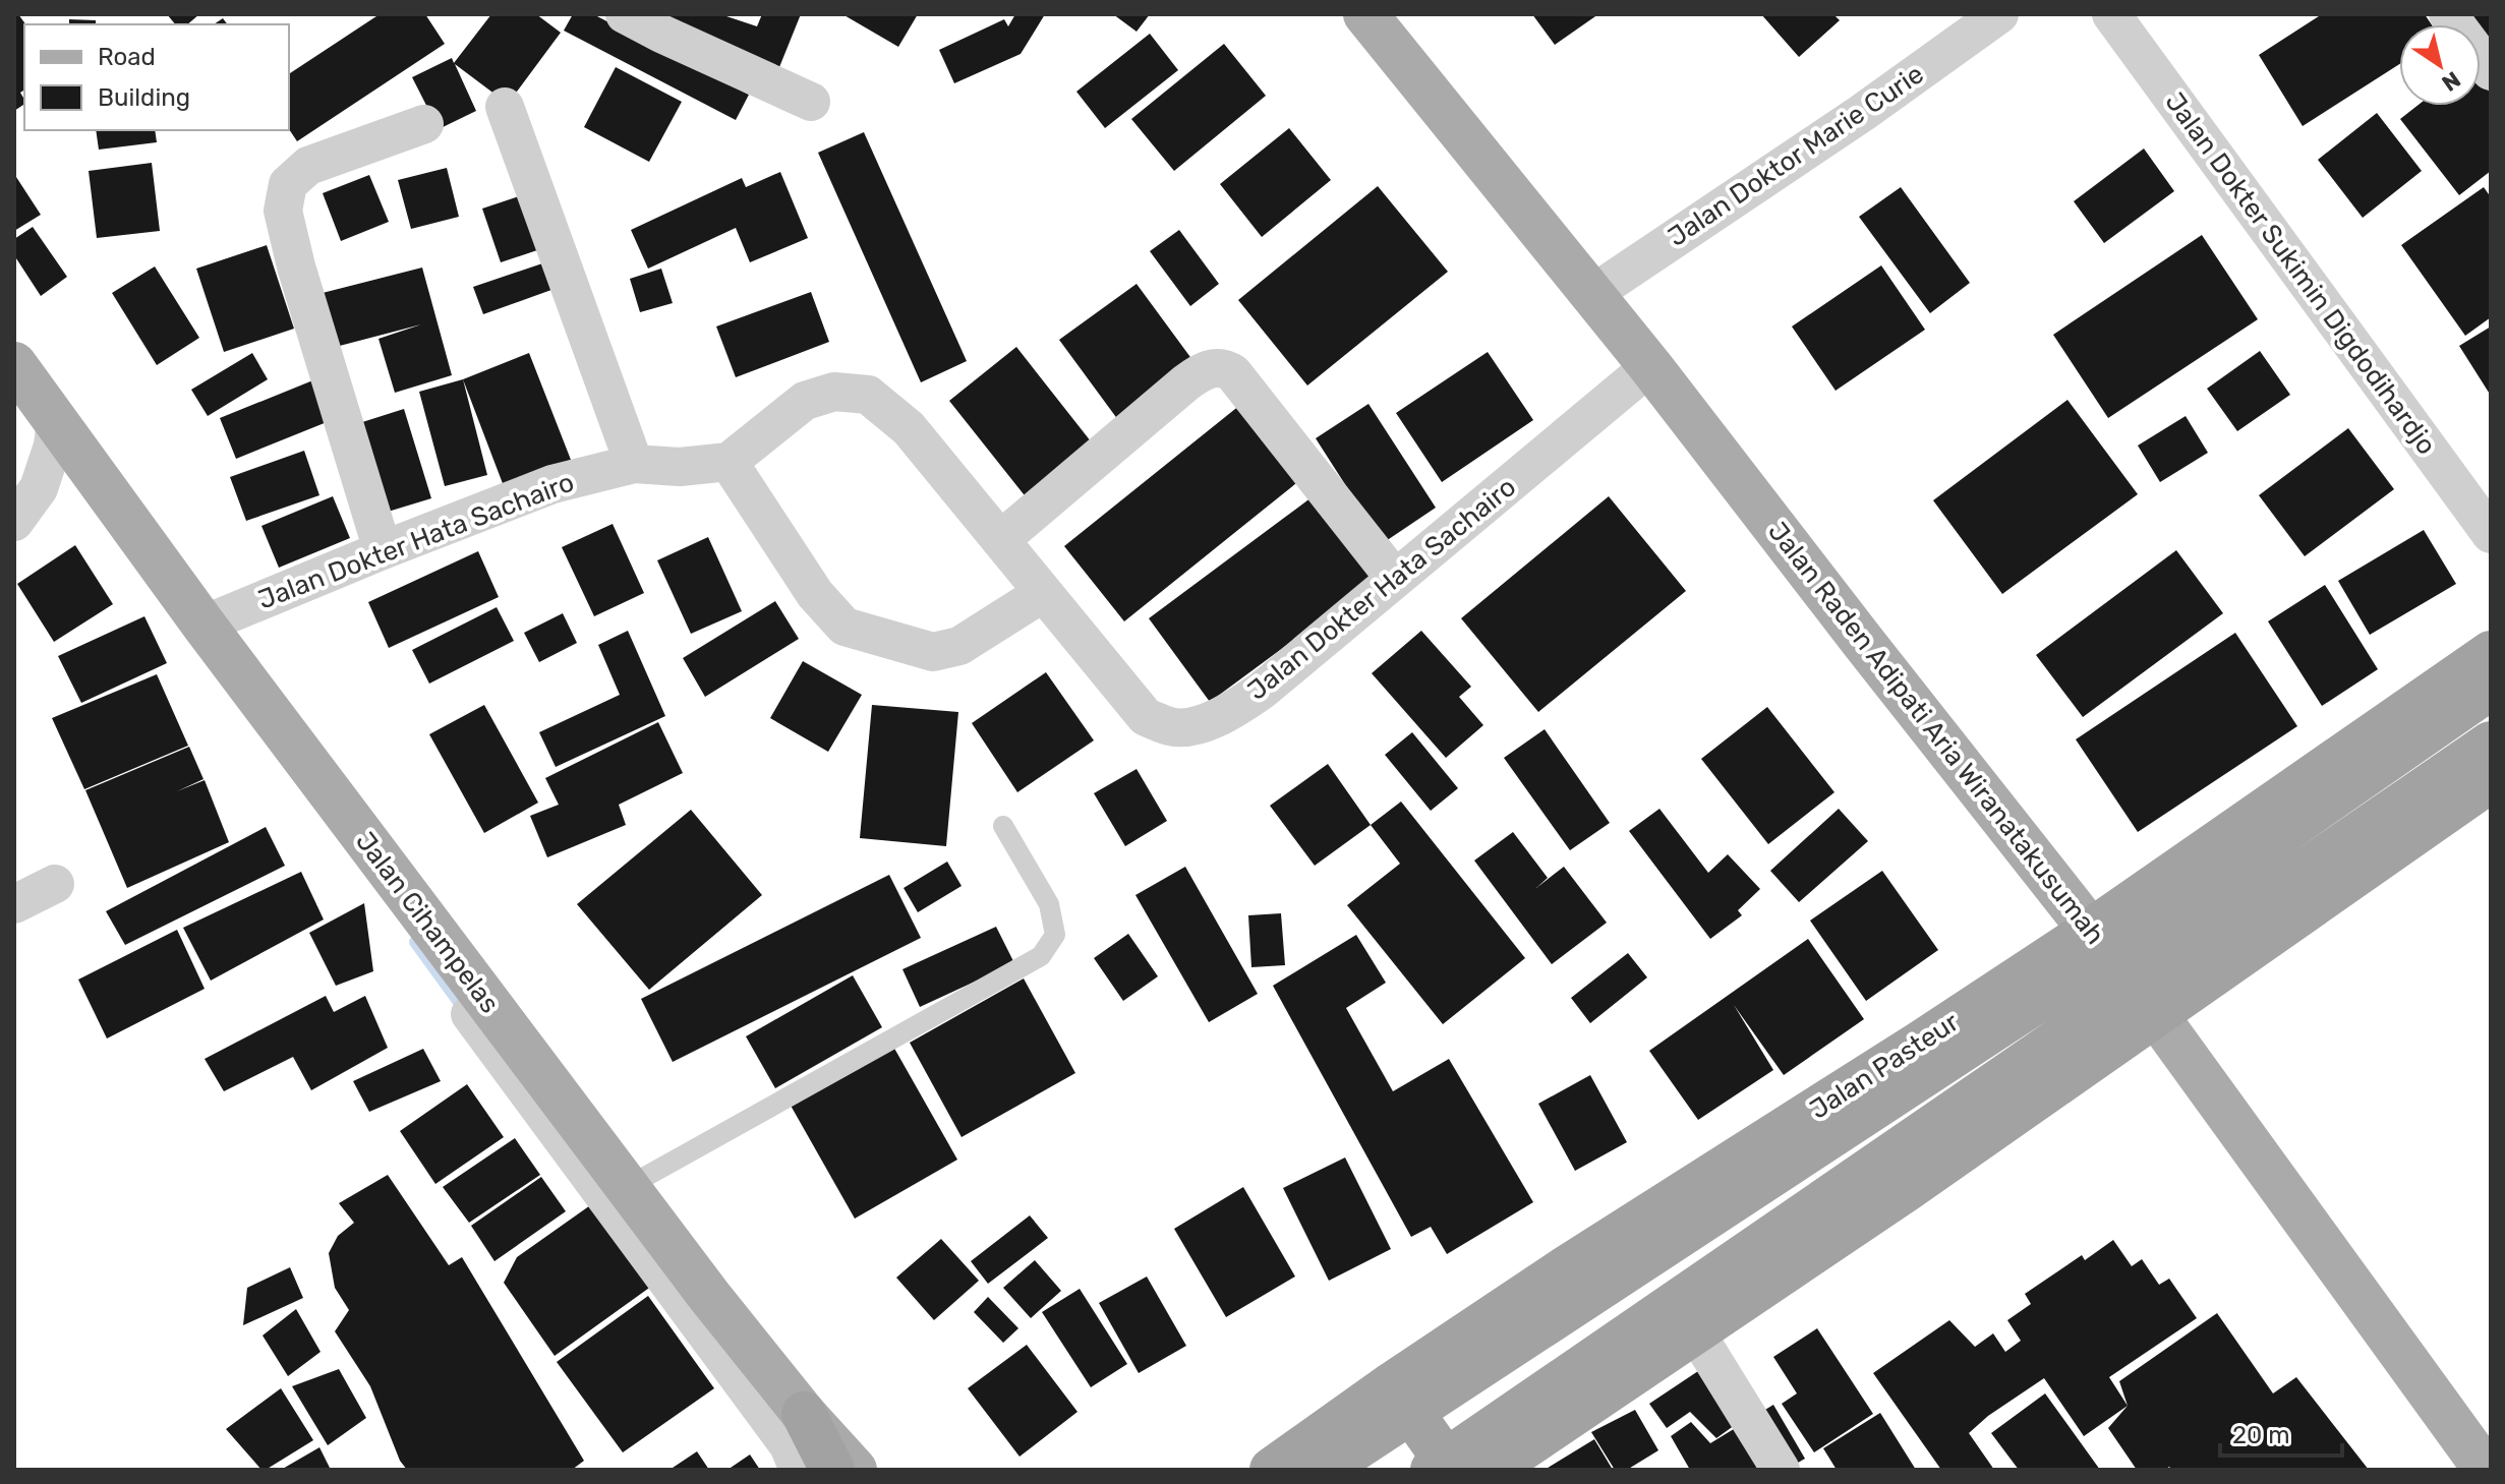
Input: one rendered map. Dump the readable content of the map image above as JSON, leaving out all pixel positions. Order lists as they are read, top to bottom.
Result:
{
  "streets": {
    "highway": ["Jalan Pasteur"],
    "main road": ["Jalan Raden Adipati Aria Wiranatakusumah", "Jalan Cihampelas"],
    "street": ["Jalan Doktor Marie Curie", "Jalan Dokter Sukimin Digdodihardjo", "Jalan Dokter Hata Sachairo"]
  },
  "crossings": [
    ["Jalan Doktor Marie Curie", "Jalan Raden Adipati Aria Wiranatakusumah"],
    ["Jalan Dokter Hata Sachairo", "Jalan Raden Adipati Aria Wiranatakusumah"],
    ["Jalan Dokter Hata Sachairo", "Jalan Cihampelas"],
    ["Jalan Raden Adipati Aria Wiranatakusumah", "Jalan Pasteur"]
  ],
  "legend": ["Road", "Building"],
  "scale_bar": "20 m",
  "north": "bottom right"
}
